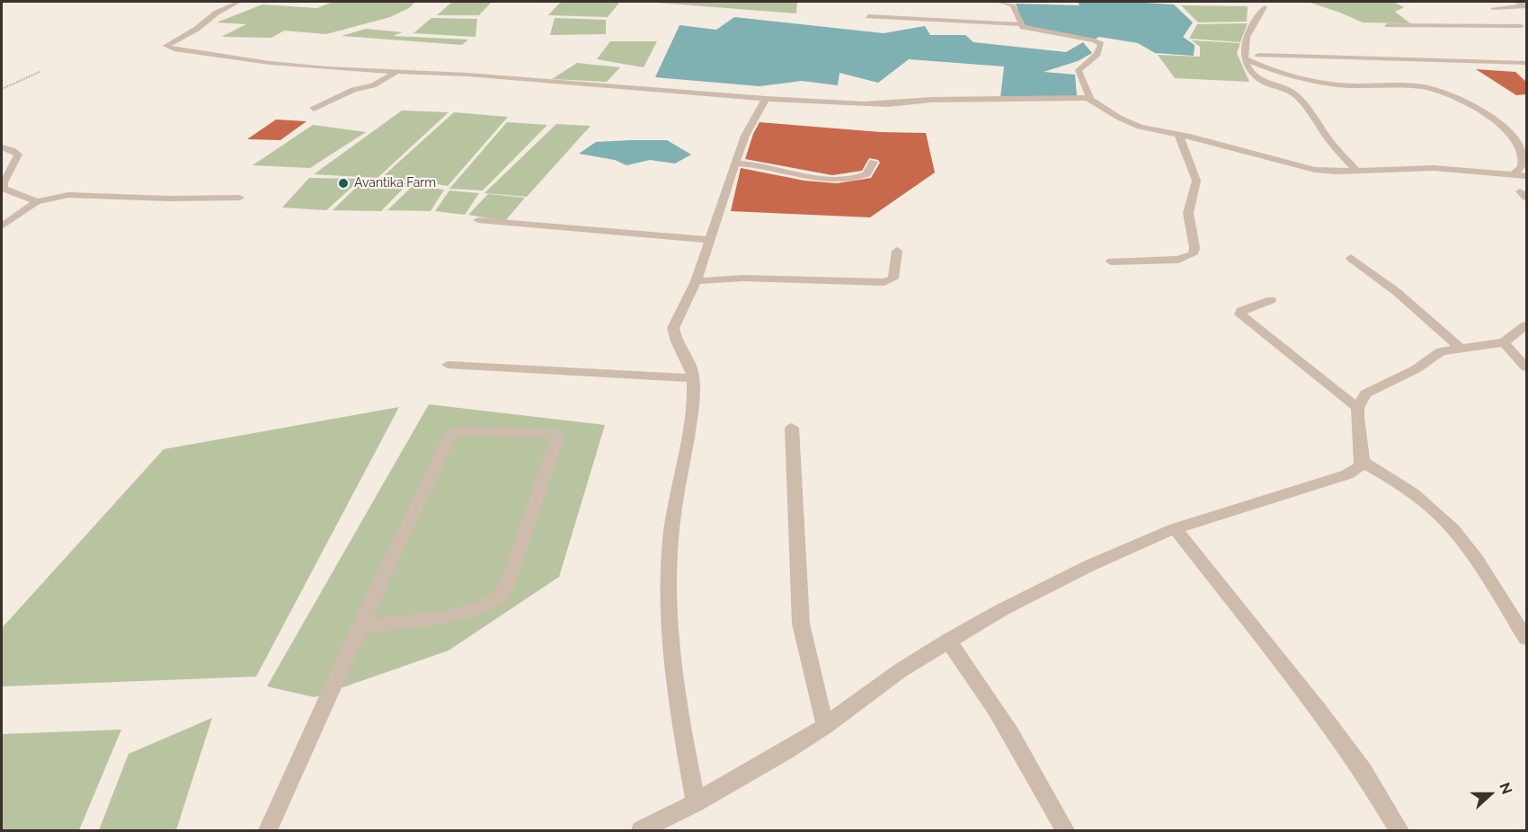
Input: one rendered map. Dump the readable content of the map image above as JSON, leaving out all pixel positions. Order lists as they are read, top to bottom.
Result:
{
  "places": ["Avantika Farm"],
  "north": "right"
}
